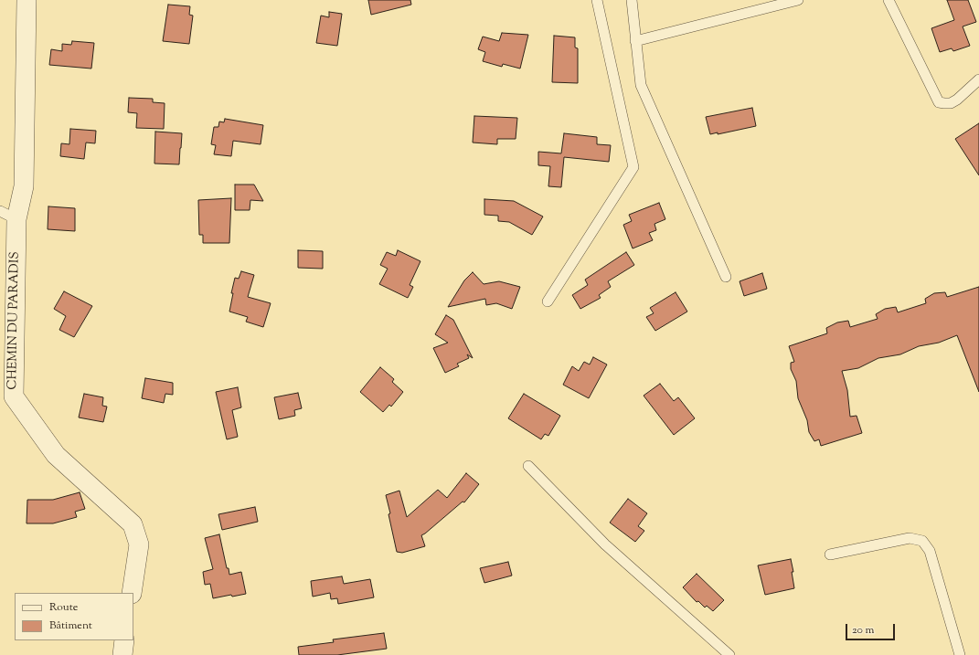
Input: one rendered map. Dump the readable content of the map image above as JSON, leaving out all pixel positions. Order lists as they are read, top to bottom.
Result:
{
  "streets": {
    "street": ["CHEMIN DU PARADIS"]
  },
  "legend": ["Route", "Bâtiment"],
  "scale_bar": "20 m"
}
